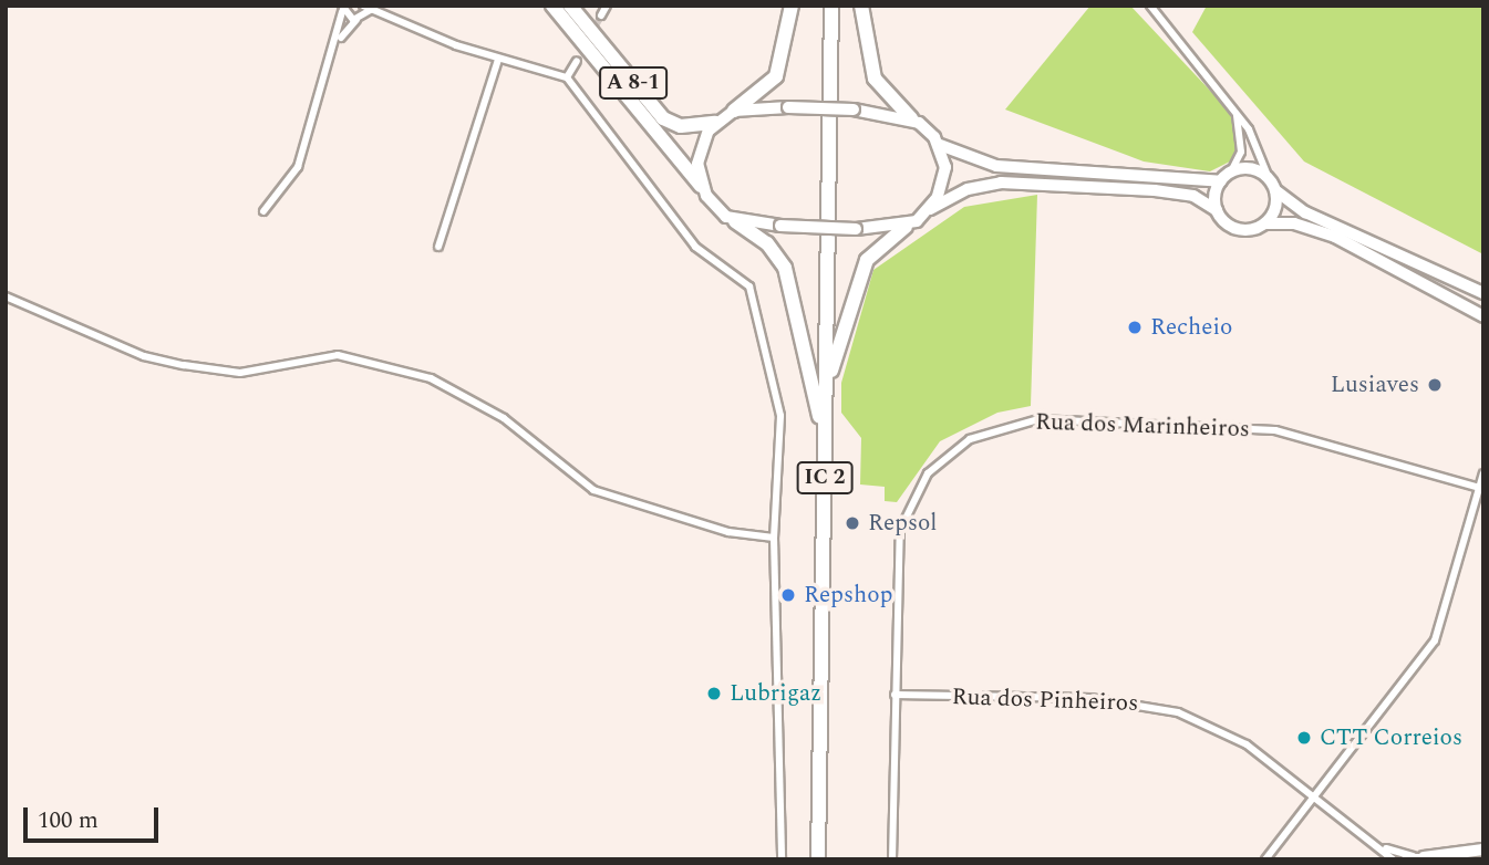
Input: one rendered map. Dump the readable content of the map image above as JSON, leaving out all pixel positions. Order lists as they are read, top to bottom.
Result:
{
  "streets": {
    "highway": ["A 8-1", "IC 2"],
    "street": ["Rua dos Marinheiros", "Rua dos Pinheiros"]
  },
  "crossings": [
    ["Rua dos Marinheiros", "Rua dos Pinheiros"]
  ],
  "places": [
    "Recheio",
    "Lusiaves",
    "Repsol",
    "Repshop",
    "Lubrigaz",
    "CTT Correios"
  ],
  "scale_bar": "100 m"
}
